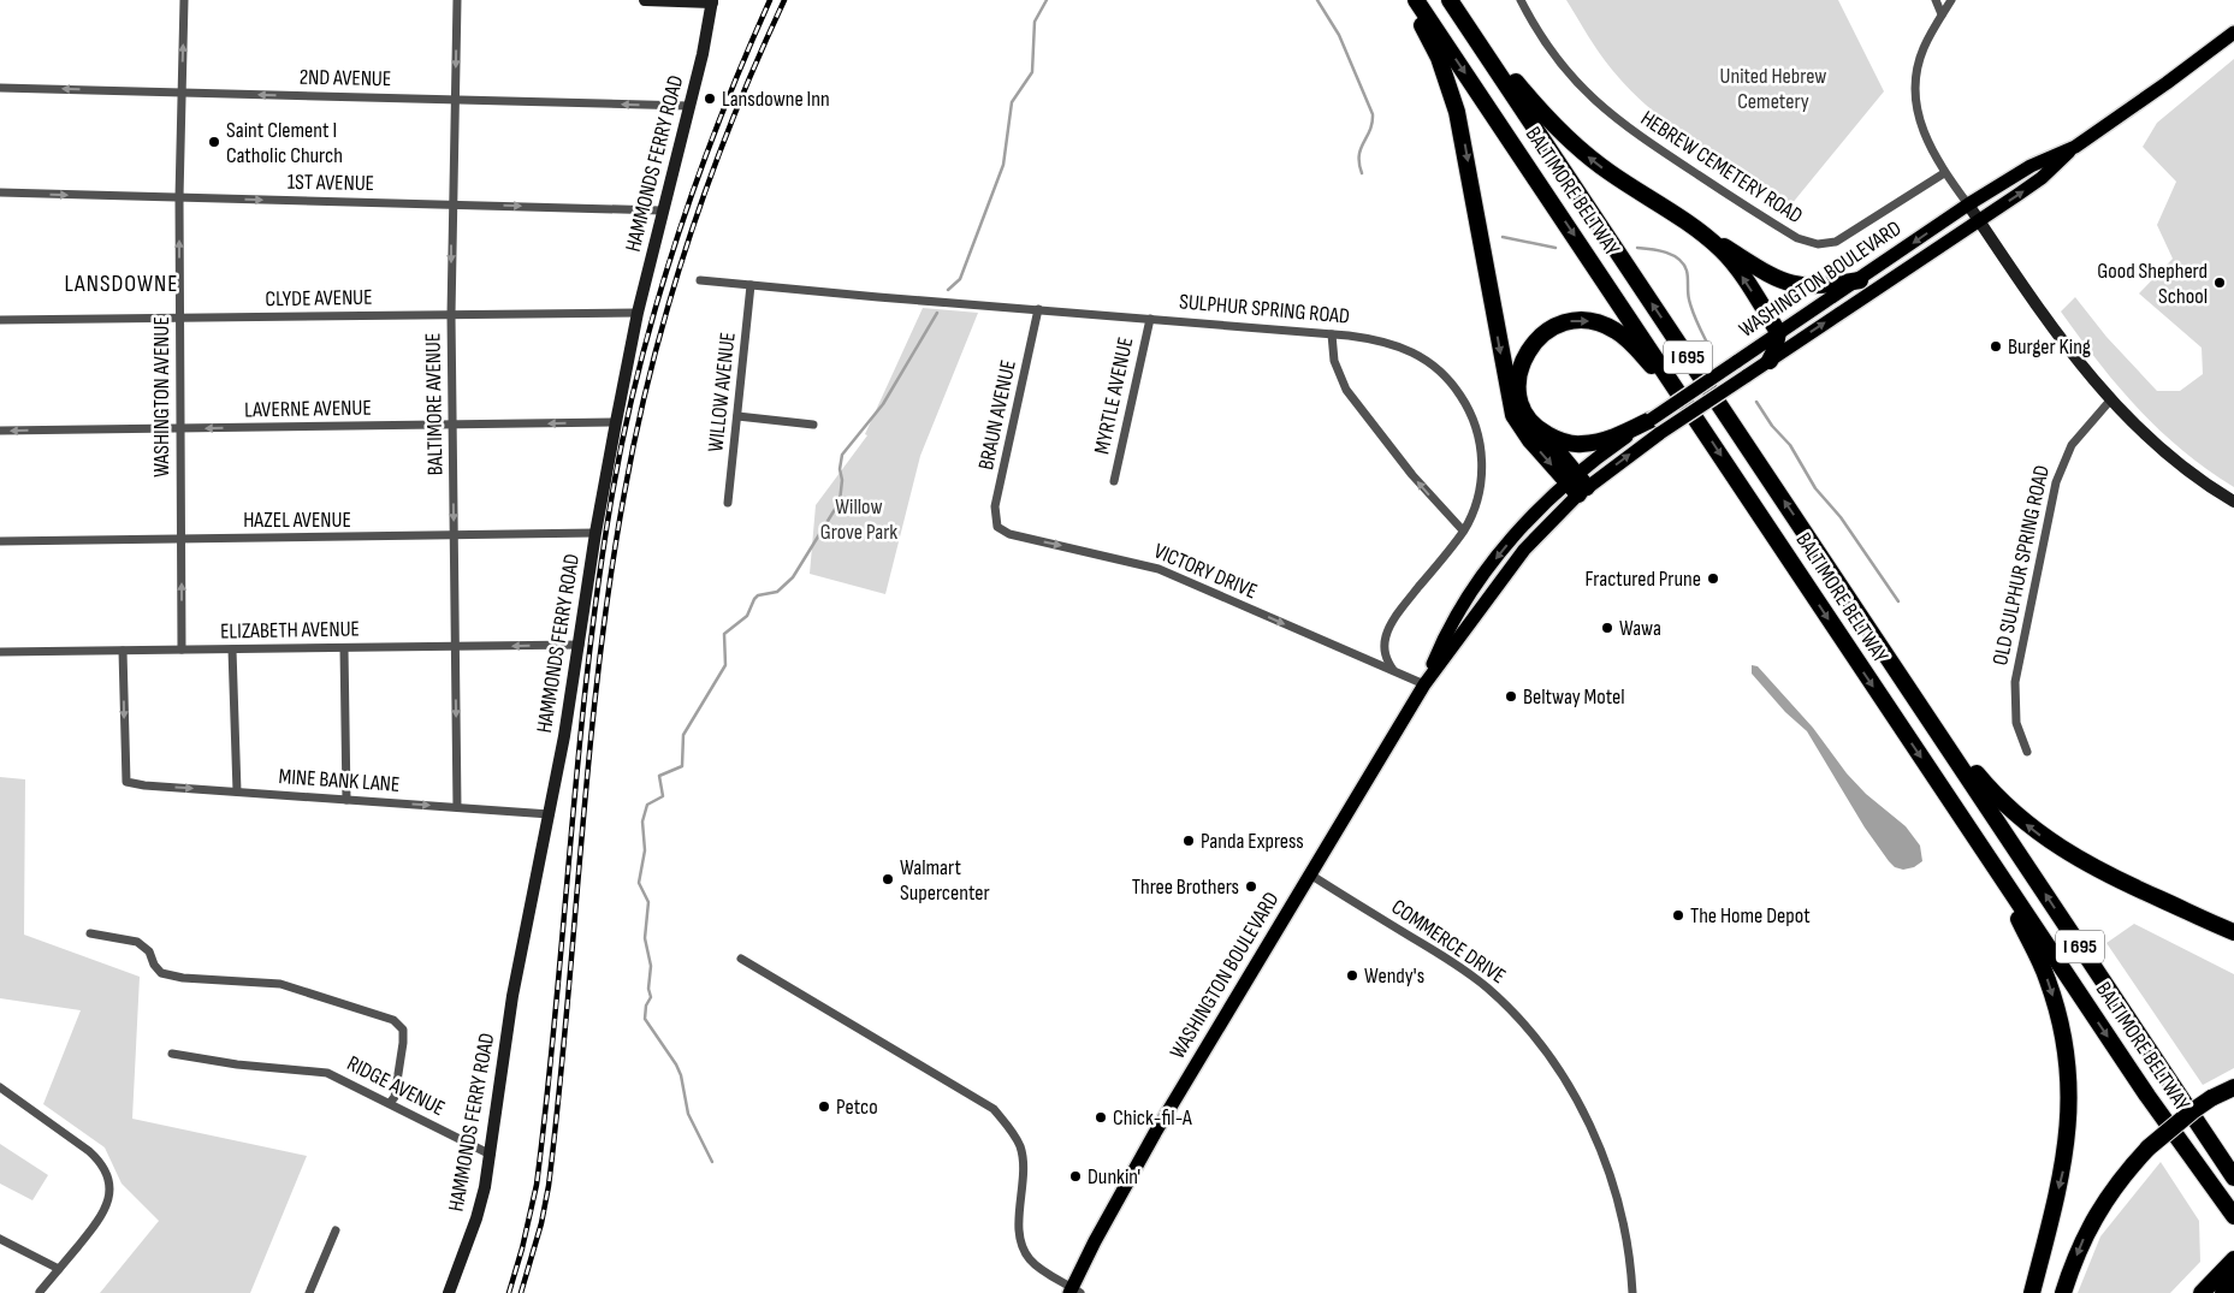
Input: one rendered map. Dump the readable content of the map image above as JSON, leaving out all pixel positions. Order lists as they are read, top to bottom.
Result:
{
  "streets": {
    "highway": ["BALTIMORE BELTWAY", "I 695"],
    "main road": ["WASHINGTON BOULEVARD"],
    "street": [
      "2ND AVENUE",
      "HAMMONDS FERRY ROAD",
      "HEBREW CEMETERY ROAD",
      "1ST AVENUE",
      "CLYDE AVENUE",
      "SULPHUR SPRING ROAD",
      "WILLOW AVENUE",
      "MYRTLE AVENUE",
      "WASHINGTON AVENUE",
      "BALTIMORE AVENUE",
      "LAVERNE AVENUE",
      "BRAUN AVENUE",
      "HAZEL AVENUE",
      "OLD SULPHUR SPRING ROAD",
      "VICTORY DRIVE",
      "ELIZABETH AVENUE",
      "MINE BANK LANE",
      "COMMERCE DRIVE",
      "RIDGE AVENUE"
    ]
  },
  "crossings": [
    ["2ND AVENUE", "HAMMONDS FERRY ROAD"],
    ["2ND AVENUE", "WASHINGTON AVENUE"],
    ["2ND AVENUE", "BALTIMORE AVENUE"],
    ["HAMMONDS FERRY ROAD", "1ST AVENUE"],
    ["HAMMONDS FERRY ROAD", "CLYDE AVENUE"],
    ["HAMMONDS FERRY ROAD", "LAVERNE AVENUE"],
    ["HAMMONDS FERRY ROAD", "HAZEL AVENUE"],
    ["HAMMONDS FERRY ROAD", "ELIZABETH AVENUE"],
    ["HAMMONDS FERRY ROAD", "MINE BANK LANE"],
    ["HAMMONDS FERRY ROAD", "RIDGE AVENUE"],
    ["1ST AVENUE", "WASHINGTON AVENUE"],
    ["1ST AVENUE", "BALTIMORE AVENUE"],
    ["WASHINGTON BOULEVARD", "COMMERCE DRIVE"],
    ["CLYDE AVENUE", "WASHINGTON AVENUE"],
    ["CLYDE AVENUE", "BALTIMORE AVENUE"],
    ["SULPHUR SPRING ROAD", "WILLOW AVENUE"],
    ["SULPHUR SPRING ROAD", "MYRTLE AVENUE"],
    ["SULPHUR SPRING ROAD", "BRAUN AVENUE"],
    ["SULPHUR SPRING ROAD", "VICTORY DRIVE"],
    ["WASHINGTON AVENUE", "LAVERNE AVENUE"],
    ["WASHINGTON AVENUE", "HAZEL AVENUE"],
    ["WASHINGTON AVENUE", "ELIZABETH AVENUE"],
    ["BALTIMORE AVENUE", "LAVERNE AVENUE"],
    ["BALTIMORE AVENUE", "HAZEL AVENUE"],
    ["BALTIMORE AVENUE", "ELIZABETH AVENUE"],
    ["BALTIMORE AVENUE", "MINE BANK LANE"],
    ["BRAUN AVENUE", "VICTORY DRIVE"],
    ["ELIZABETH AVENUE", "MINE BANK LANE"]
  ],
  "one_way": [
    "2ND AVENUE",
    "1ST AVENUE",
    "WASHINGTON AVENUE",
    "BALTIMORE AVENUE",
    "LAVERNE AVENUE",
    "VICTORY DRIVE"
  ],
  "districts": ["LANSDOWNE"],
  "parks": ["United Hebrew Cemetery", "Willow Grove Park"],
  "places": [
    "Lansdowne Inn",
    "Saint Clement I Catholic Church",
    "Good Shepherd School",
    "Burger King",
    "Fractured Prune",
    "Wawa",
    "Beltway Motel",
    "Panda Express",
    "Walmart Supercenter",
    "Three Brothers",
    "The Home Depot",
    "Wendy's",
    "Petco",
    "Chick-fil-A",
    "Dunkin'"
  ]
}
